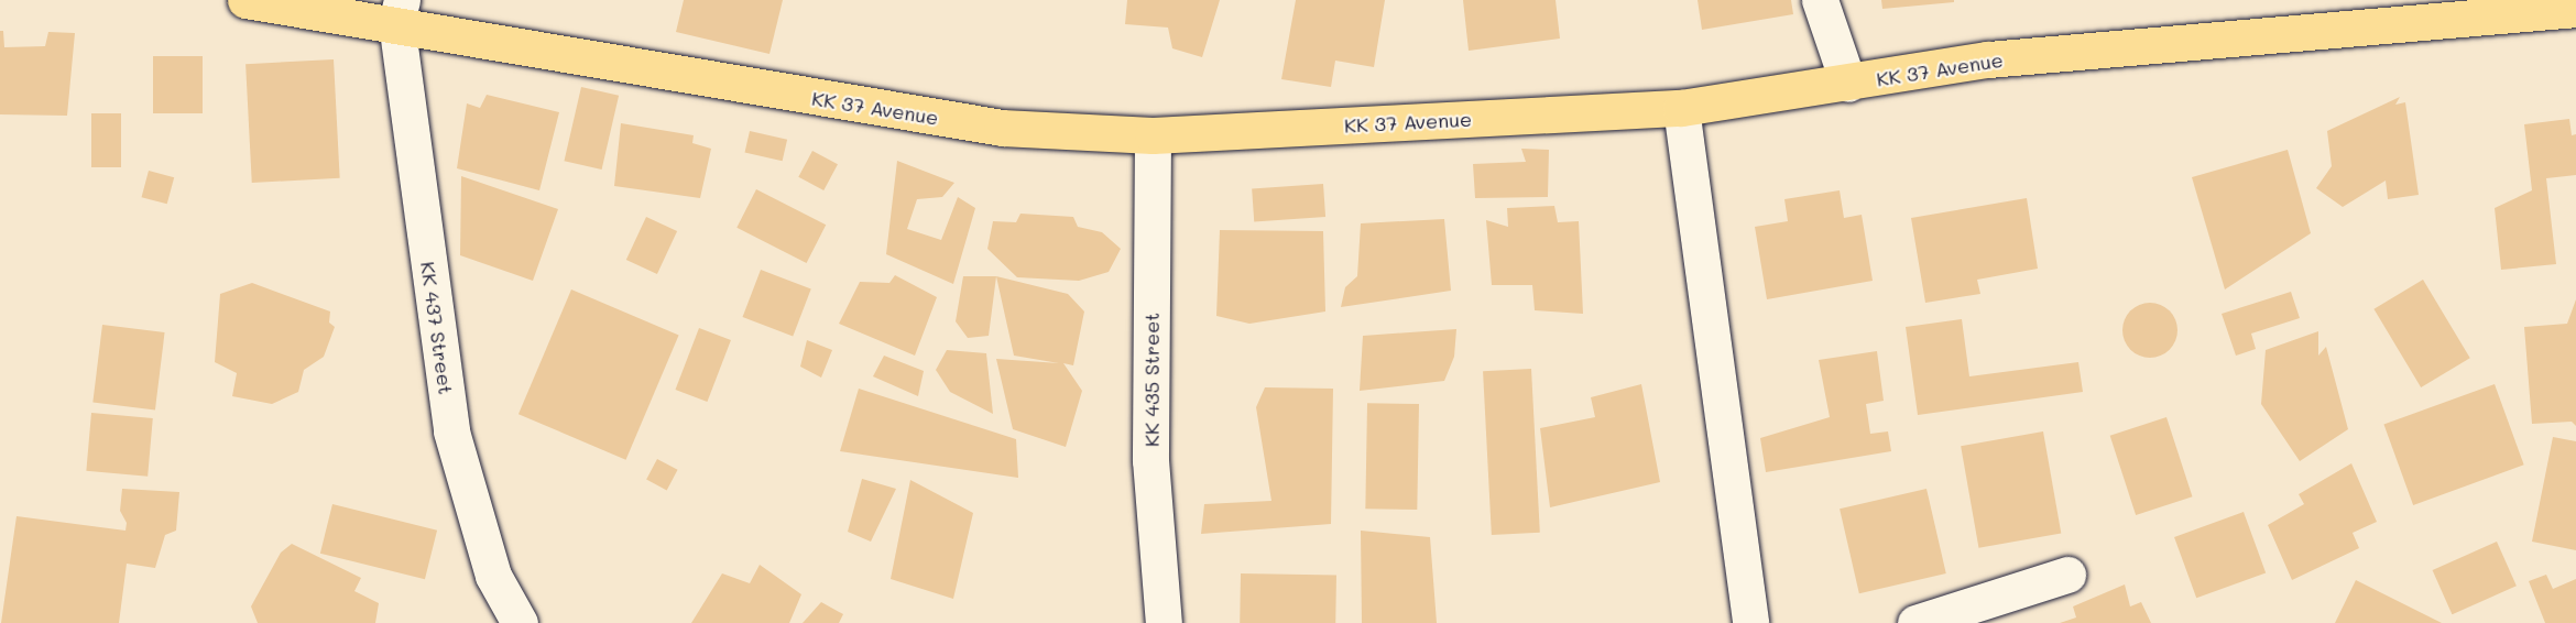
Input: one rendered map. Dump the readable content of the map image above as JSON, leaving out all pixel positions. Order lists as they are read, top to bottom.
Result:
{
  "streets": {
    "main road": ["KK 37 Avenue"],
    "street": ["KK 437 Street", "KK 435 Street"]
  },
  "crossings": [
    ["KK 37 Avenue", "KK 437 Street"],
    ["KK 37 Avenue", "KK 435 Street"]
  ]
}
